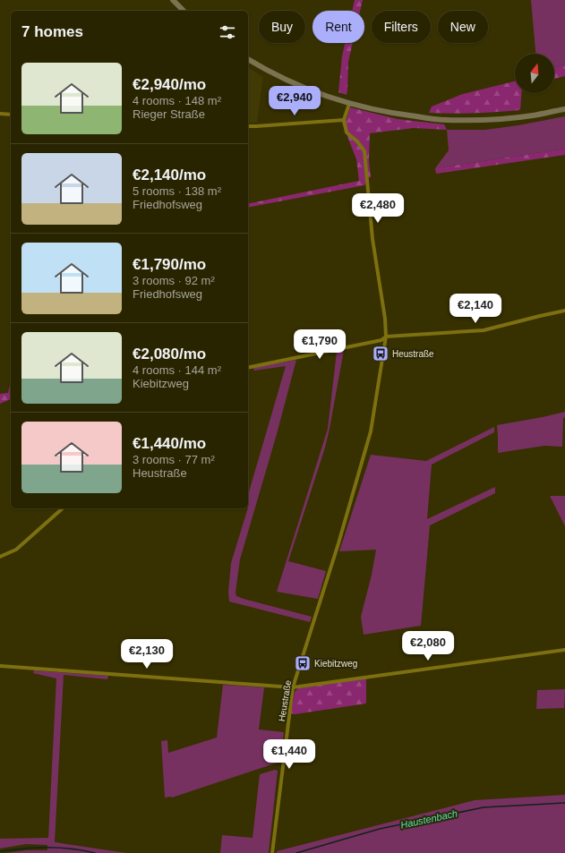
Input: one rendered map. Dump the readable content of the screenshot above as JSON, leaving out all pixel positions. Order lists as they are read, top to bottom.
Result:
{
  "streets": {
    "street": ["Heustraße"]
  },
  "water": ["Haustenbach"],
  "places": {
    "bus stop": ["Heustraße", "Kiebitzweg"]
  },
  "north": "top",
  "page": {
    "chip": [
      "Buy",
      "Rent",
      "Filters",
      "New"
    ],
    "heading": "7 homes",
    "list": [
      {
        "name": "€2,940/mo",
        "note": "4 rooms · 148 m² · Rieger Straße"
      },
      {
        "name": "€2,140/mo",
        "note": "5 rooms · 138 m² · Friedhofsweg"
      },
      {
        "name": "€1,790/mo",
        "note": "3 rooms · 92 m² · Friedhofsweg"
      },
      {
        "name": "€2,080/mo",
        "note": "4 rooms · 144 m² · Kiebitzweg"
      },
      {
        "name": "€1,440/mo",
        "note": "3 rooms · 77 m² · Heustraße"
      }
    ],
    "price": [
      "€2,940",
      "€2,480",
      "€2,140",
      "€1,790",
      "€2,080",
      "€2,130",
      "€1,440"
    ]
  }
}
